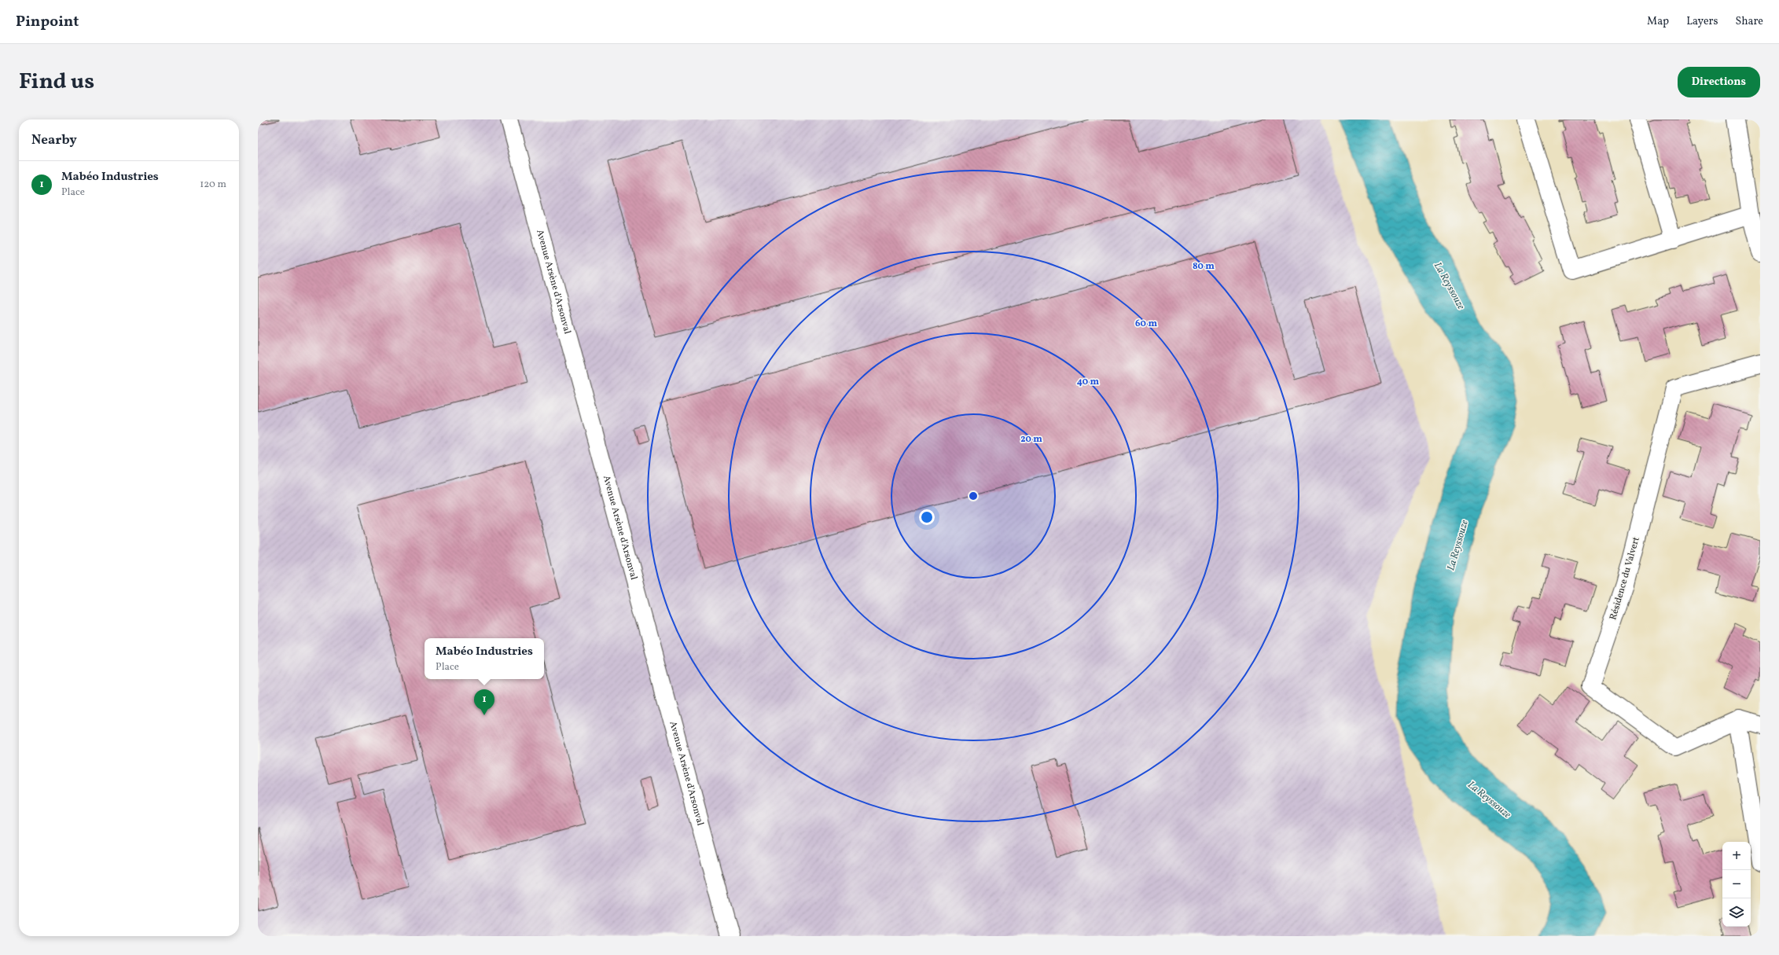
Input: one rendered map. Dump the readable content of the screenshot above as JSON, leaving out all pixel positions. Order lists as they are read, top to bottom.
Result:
{
  "streets": {
    "street": ["Avenue Arsène d'Arsonval", "Résidence du Valvert"]
  },
  "water": ["La Reyssouze"],
  "page": {
    "header": "Pinpoint",
    "nav": ["Map", "Layers", "Share"],
    "title": "Find us",
    "buttons": "Directions",
    "heading": "Nearby",
    "list": [
      {
        "mark": "1",
        "name": "Mabéo Industries",
        "note": "Place",
        "value": "120 m"
      }
    ],
    "popup": ["Mabéo Industries", "Place"],
    "pins": "1",
    "map_buttons": ["+", "−"]
  },
  "rings": [
    "80 m",
    "60 m",
    "40 m",
    "20 m"
  ]
}
